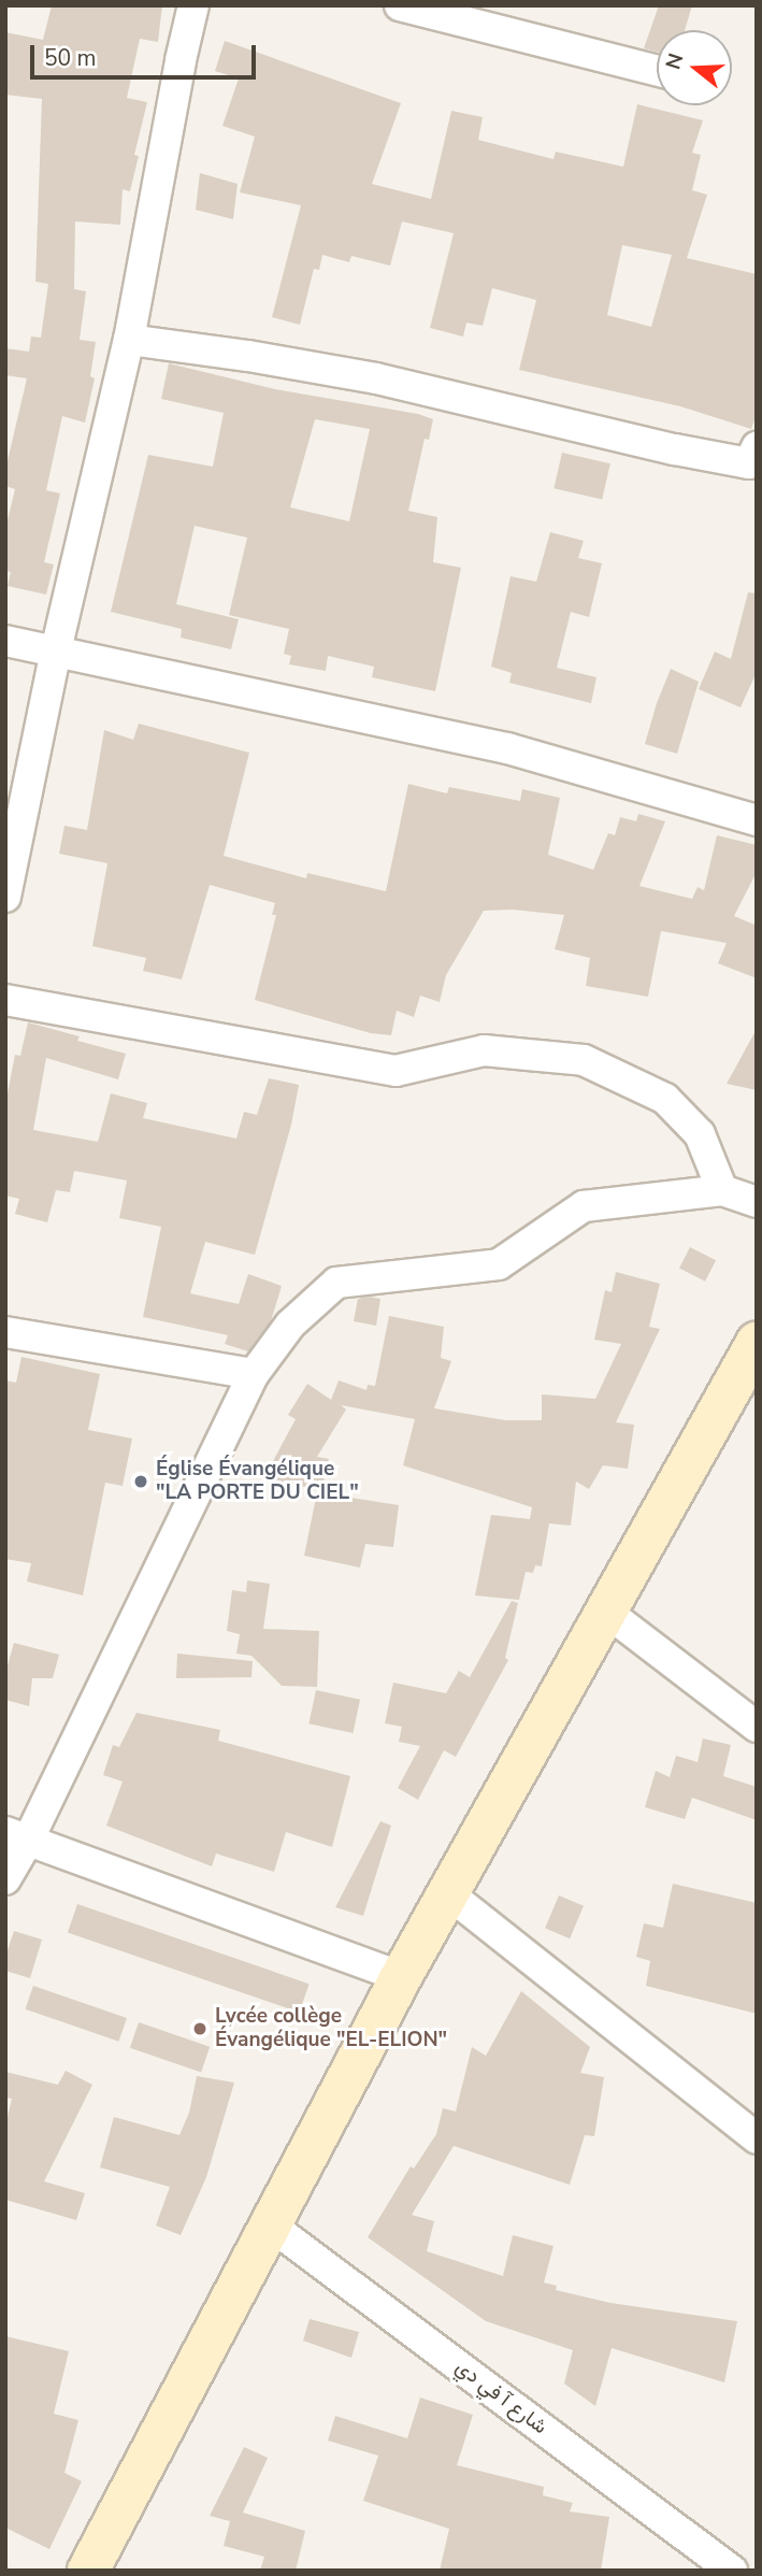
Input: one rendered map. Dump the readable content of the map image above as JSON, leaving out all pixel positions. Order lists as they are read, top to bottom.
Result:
{
  "streets": {
    "street": ["شارع آ في دي"]
  },
  "places": ["Église Évangélique \"LA PORTE DU CIEL\"", "Lycée collège Évangélique \"EL-ELION\""],
  "scale_bar": "50 m",
  "north": "left"
}
